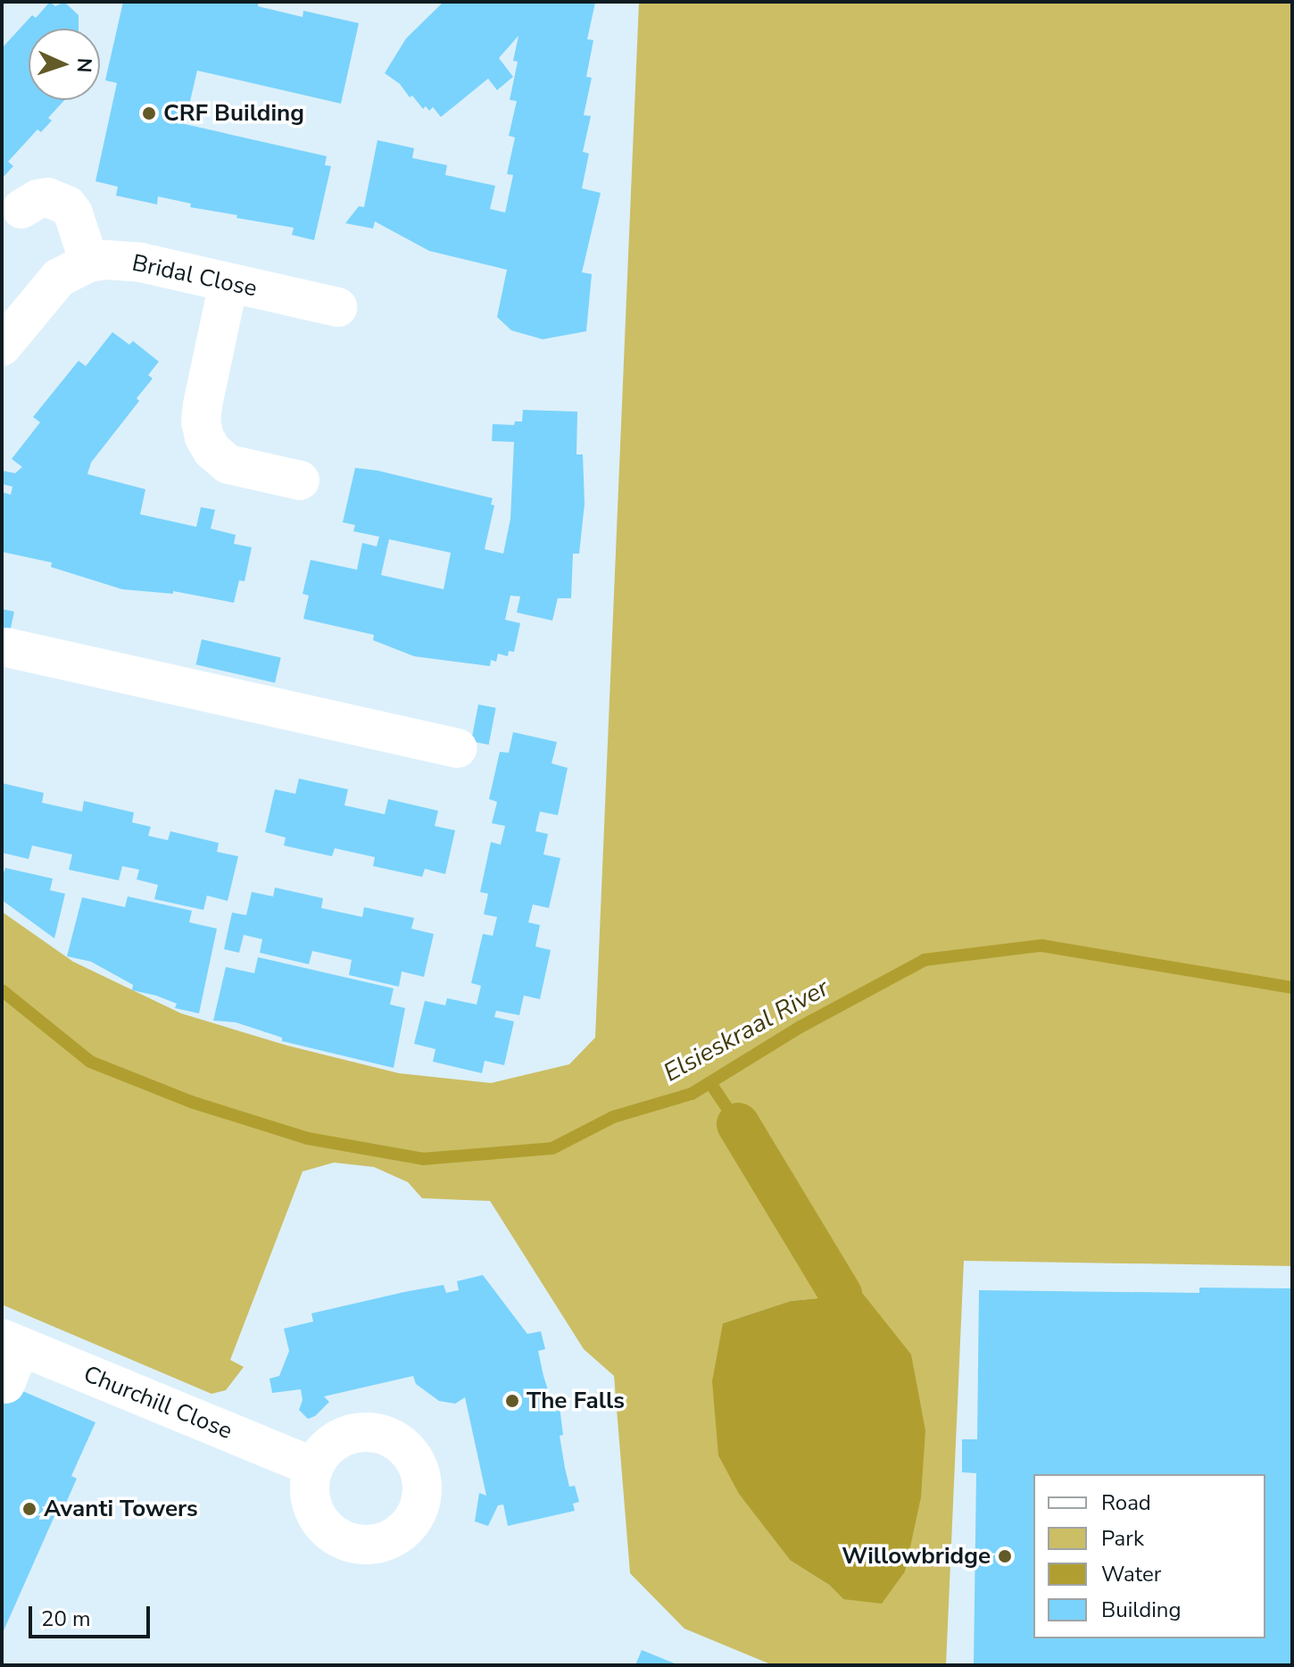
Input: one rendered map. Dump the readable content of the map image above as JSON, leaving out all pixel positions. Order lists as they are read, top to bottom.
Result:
{
  "streets": {
    "street": ["Bridal Close", "Churchill Close"]
  },
  "water": ["Elsieskraal River"],
  "places": [
    "CRF Building",
    "The Falls",
    "Avanti Towers",
    "Willowbridge"
  ],
  "legend": [
    "Road",
    "Park",
    "Water",
    "Building"
  ],
  "scale_bar": "20 m",
  "north": "right"
}
